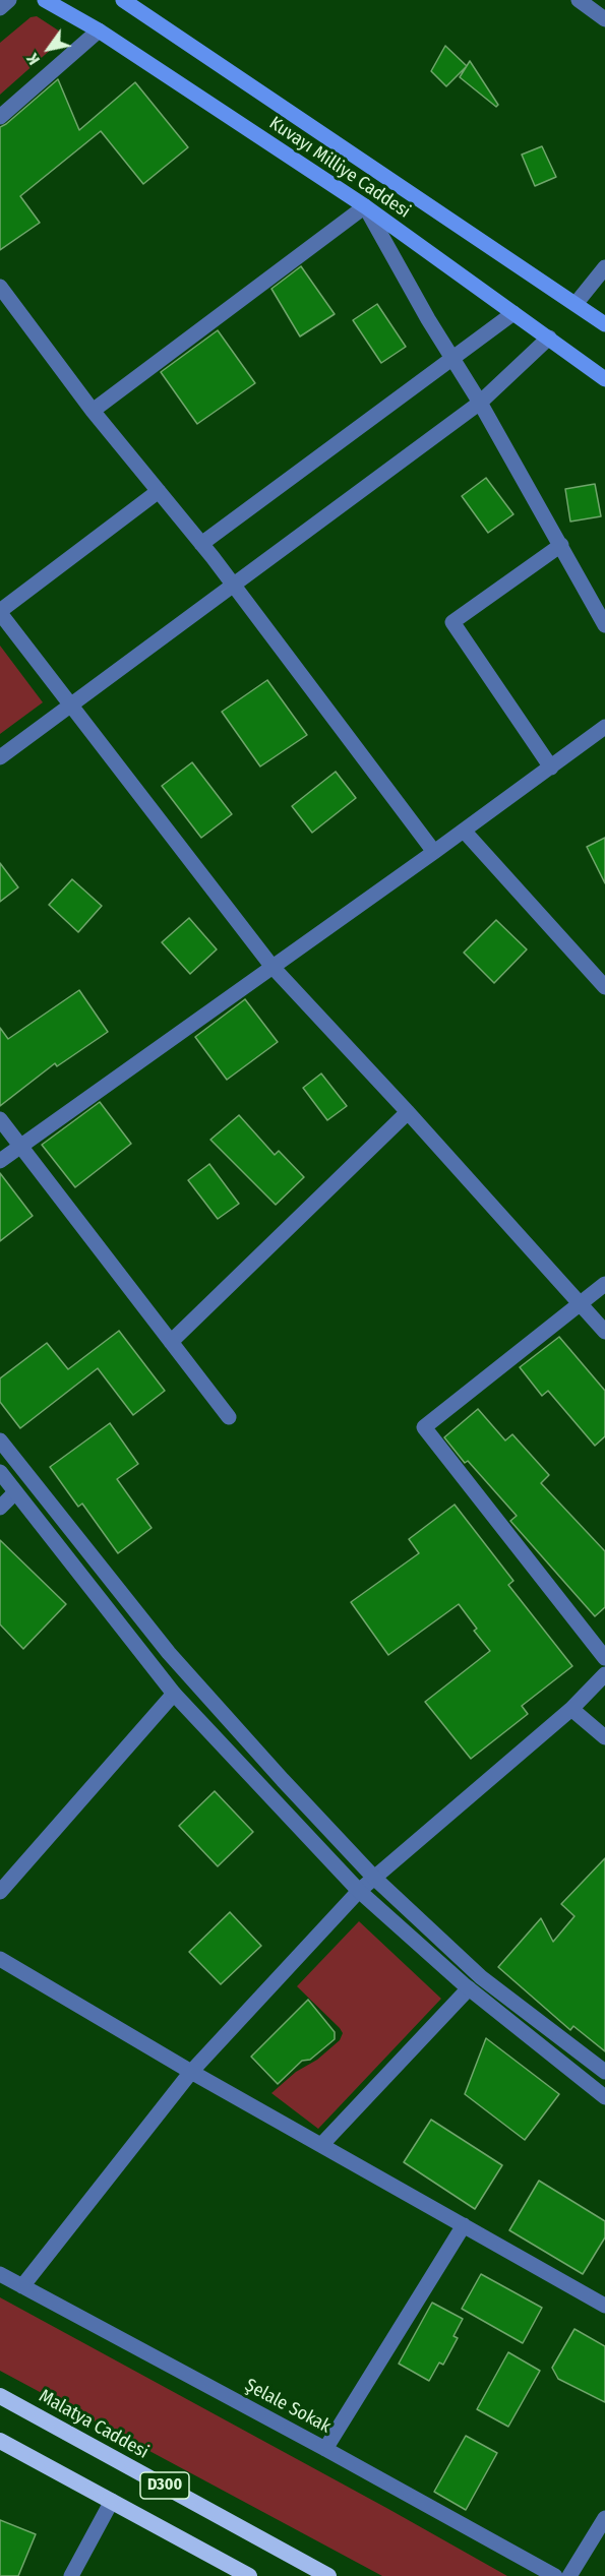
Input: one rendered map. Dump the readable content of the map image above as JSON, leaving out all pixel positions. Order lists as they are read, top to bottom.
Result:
{
  "streets": {
    "highway": ["Malatya Caddesi", "D300"],
    "main road": ["Kuvayı Milliye Caddesi"],
    "street": ["Şelale Sokak"]
  },
  "north": "bottom left"
}
